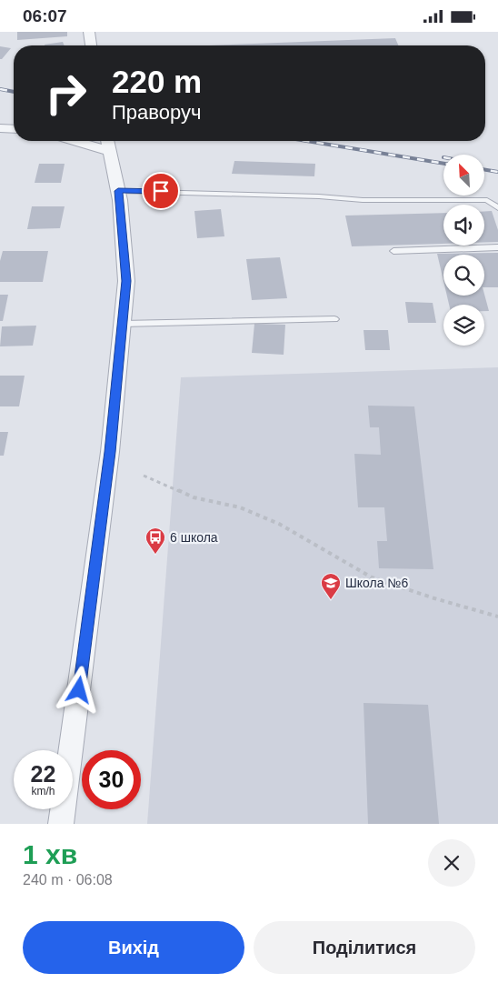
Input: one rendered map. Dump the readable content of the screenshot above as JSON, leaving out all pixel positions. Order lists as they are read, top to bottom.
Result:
{
  "places": {
    "bus stop": ["6 школа"],
    "school or university": ["Школа №6"]
  },
  "north": "top left",
  "page": {
    "status": "06:07",
    "turn": ["220 m", "Праворуч"],
    "speed": "22 km/h",
    "limit": "30",
    "heading": ["1 хв", "240 m · 06:08"],
    "buttons": ["Вихід", "Поділитися"]
  }
}
